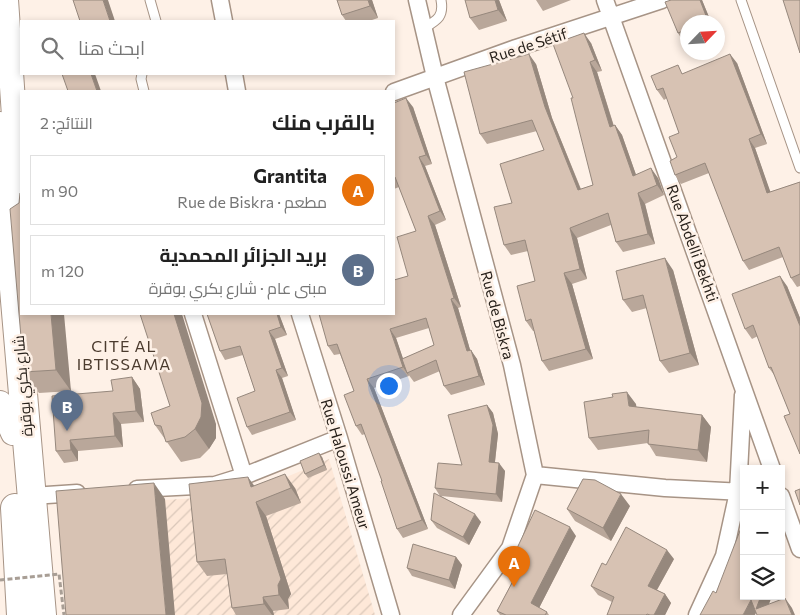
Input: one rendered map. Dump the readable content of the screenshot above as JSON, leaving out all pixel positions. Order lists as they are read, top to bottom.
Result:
{
  "streets": {
    "highway": ["شارع بكري بوقرة"],
    "street": [
      "Rue de Sétif",
      "Rue Abdelli Bekhti",
      "Rue de Biskra",
      "Rue Haloussi Ameur"
    ]
  },
  "crossings": [
    ["Rue de Sétif", "Rue Abdelli Bekhti"],
    ["Rue de Sétif", "Rue de Biskra"]
  ],
  "districts": ["CITÉ AL IBTISSAMA"],
  "north": "top right",
  "page": {
    "search": "ابحث هنا",
    "heading": ["بالقرب منك", "النتائج: 2"],
    "list": [
      {
        "mark": "A",
        "name": "Grantita",
        "note": "مطعم · Rue de Biskra",
        "value": "90 m"
      },
      {
        "mark": "B",
        "name": "بريد الجزائر المحمدية",
        "note": "مبنى عام · شارع بكري بوقرة",
        "value": "120 m"
      }
    ],
    "pins": ["B", "A"],
    "map_buttons": ["+", "−"]
  }
}
